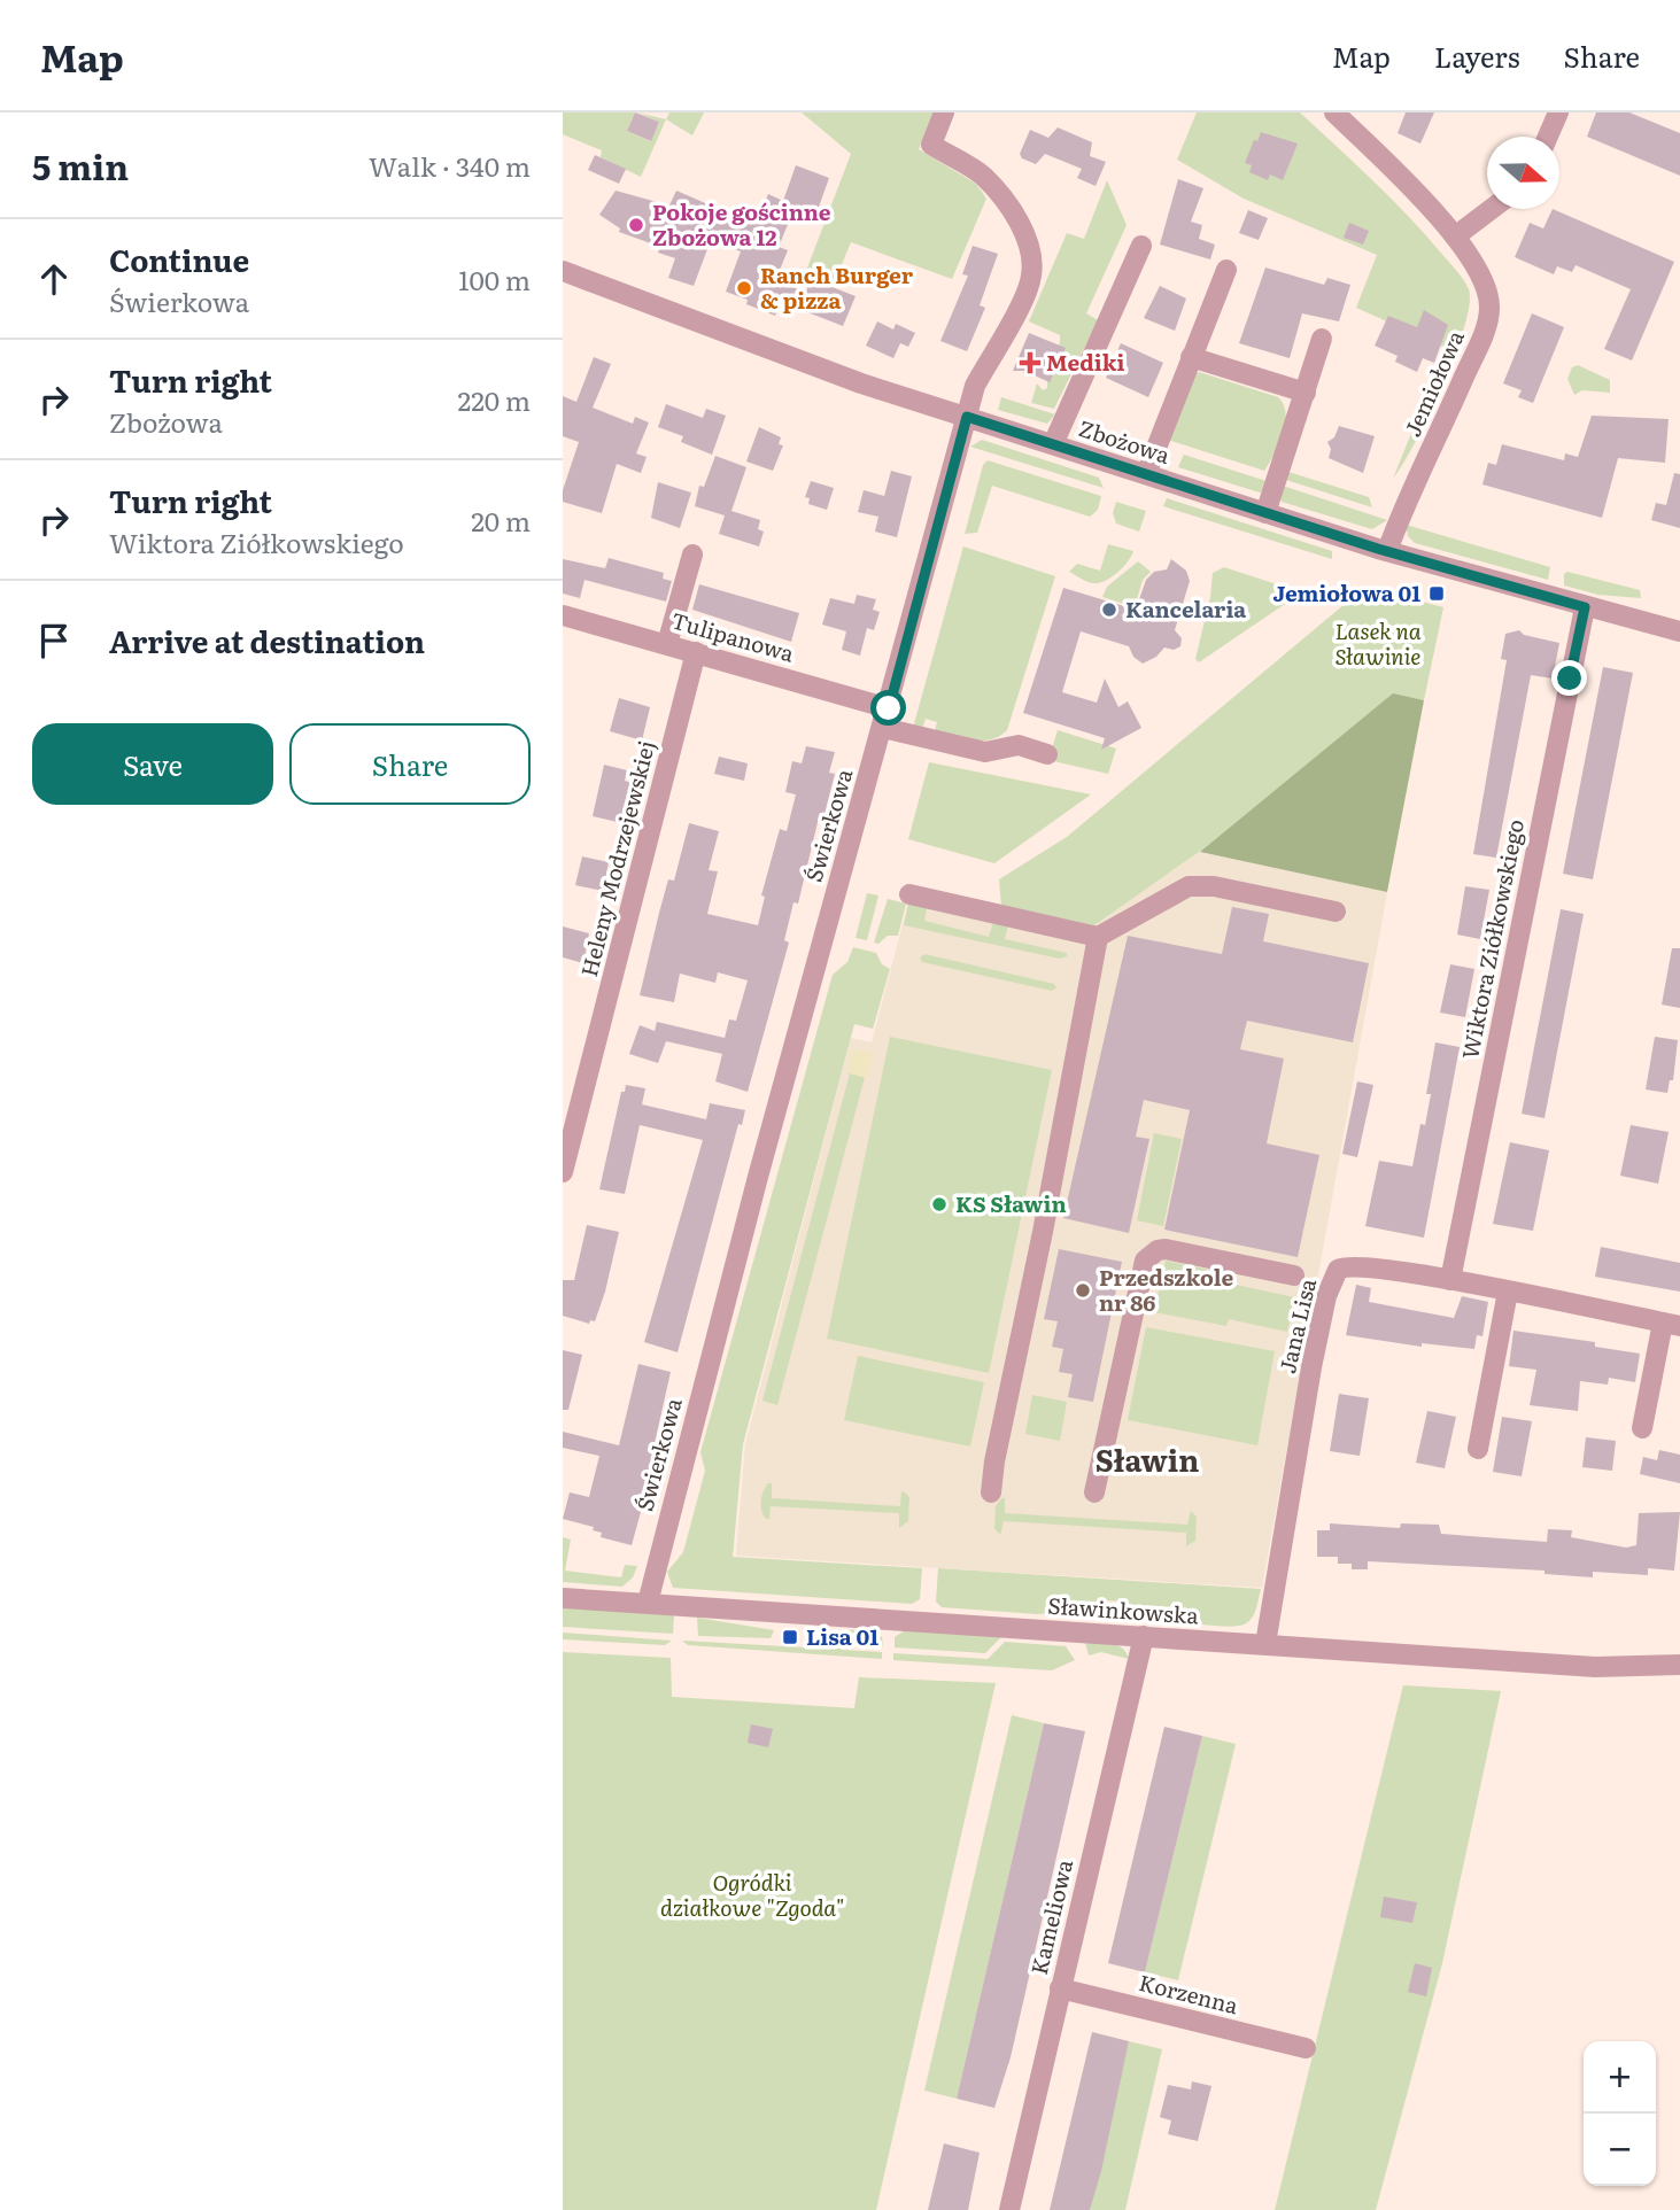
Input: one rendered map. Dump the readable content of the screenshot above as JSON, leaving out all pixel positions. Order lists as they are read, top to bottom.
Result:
{
  "streets": {
    "street": [
      "Jemiołowa",
      "Zbożowa",
      "Tulipanowa",
      "Świerkowa",
      "Heleny Modrzejewskiej",
      "Wiktora Ziółkowskiego",
      "Jana Lisa",
      "Sławinkowska",
      "Kameliowa",
      "Korzenna"
    ]
  },
  "crossings": [
    ["Jemiołowa", "Zbożowa"],
    ["Zbożowa", "Świerkowa"],
    ["Zbożowa", "Wiktora Ziółkowskiego"],
    ["Tulipanowa", "Świerkowa"],
    ["Tulipanowa", "Heleny Modrzejewskiej"],
    ["Świerkowa", "Sławinkowska"],
    ["Wiktora Ziółkowskiego", "Jana Lisa"],
    ["Jana Lisa", "Sławinkowska"],
    ["Sławinkowska", "Kameliowa"],
    ["Kameliowa", "Korzenna"]
  ],
  "districts": ["Sławin"],
  "parks": ["Lasek na Sławinie", "Ogródki działkowe \"Zgoda\""],
  "places": {
    "other": [
      "Pokoje gościnne Zbożowa 12",
      "Ranch Burger & pizza",
      "Kancelaria",
      "KS Sławin",
      "Przedszkole nr 86"
    ],
    "health": ["Mediki"],
    "transit": ["Jemiołowa 01", "Lisa 01"]
  },
  "north": "right",
  "page": {
    "header": "Map",
    "nav": ["Map", "Layers", "Share"],
    "heading": ["5 min", "Walk · 340 m"],
    "list": [
      ["Continue", "Świerkowa", "100 m"],
      ["Turn right", "Zbożowa", "220 m"],
      ["Turn right", "Wiktora Ziółkowskiego", "20 m"],
      "Arrive at destination"
    ],
    "buttons": ["Save", "Share"],
    "map_buttons": ["+", "−"]
  }
}
